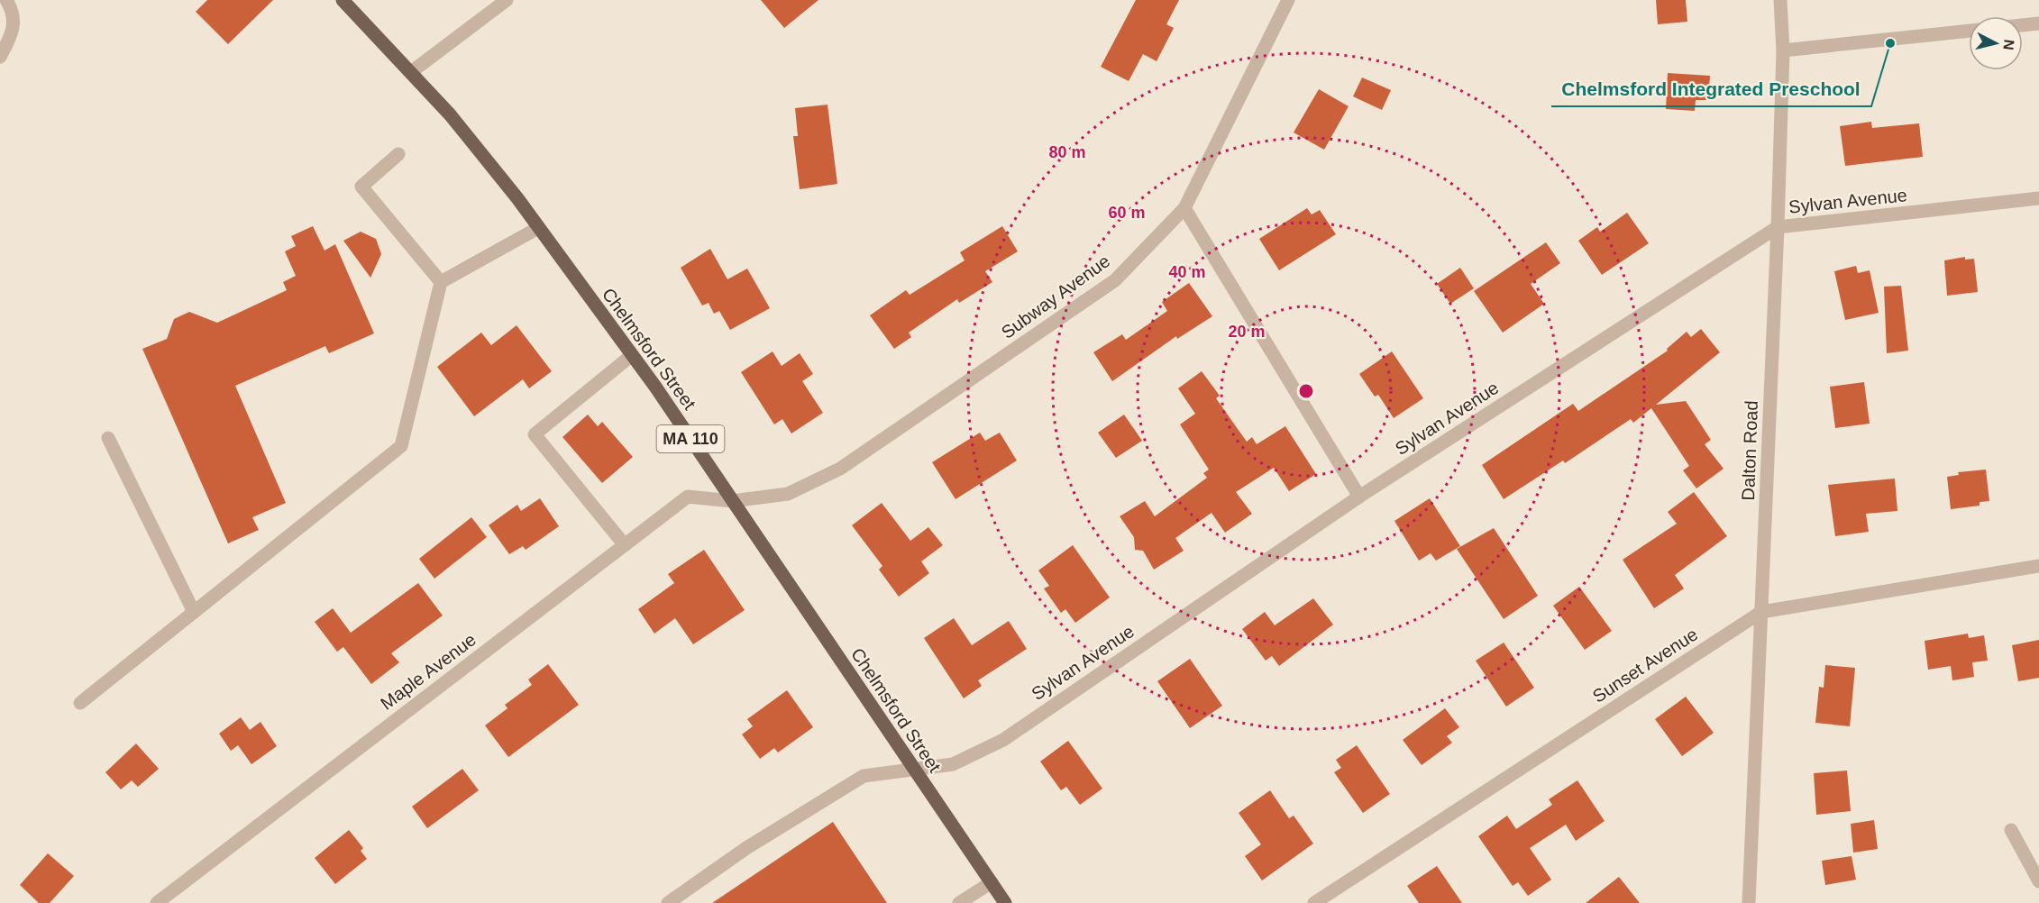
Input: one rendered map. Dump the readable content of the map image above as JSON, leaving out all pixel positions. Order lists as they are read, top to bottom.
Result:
{
  "streets": {
    "main road": ["Chelmsford Street", "MA 110"],
    "street": [
      "Sylvan Avenue",
      "Subway Avenue",
      "Dalton Road",
      "Sunset Avenue",
      "Maple Avenue"
    ]
  },
  "crossings": [
    ["Sylvan Avenue", "Chelmsford Street"],
    ["Sylvan Avenue", "Dalton Road"],
    ["Subway Avenue", "Chelmsford Street"],
    ["Subway Avenue", "Maple Avenue"],
    ["Chelmsford Street", "Maple Avenue"],
    ["Dalton Road", "Sunset Avenue"]
  ],
  "places": ["Chelmsford Integrated Preschool"],
  "north": "right",
  "rings": [
    "80 m",
    "60 m",
    "40 m",
    "20 m"
  ]
}
